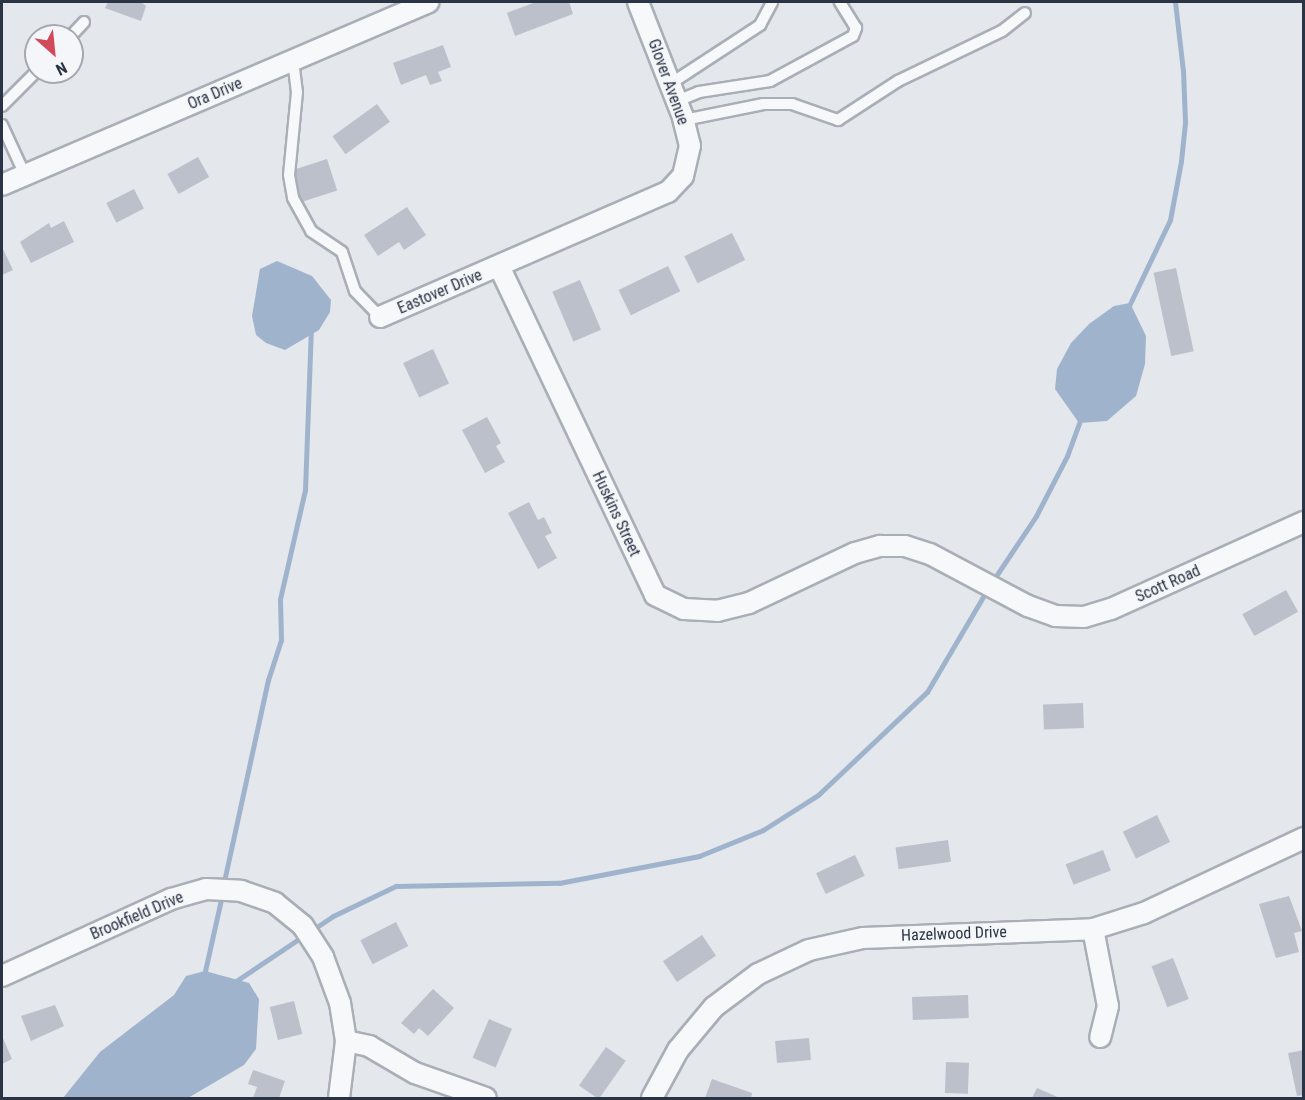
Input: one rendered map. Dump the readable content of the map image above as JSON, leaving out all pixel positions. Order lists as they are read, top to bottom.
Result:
{
  "streets": {
    "street": [
      "Glover Avenue",
      "Ora Drive",
      "Eastover Drive",
      "Huskins Street",
      "Scott Road",
      "Brookfield Drive",
      "Hazelwood Drive"
    ]
  },
  "crossings": [
    ["Glover Avenue", "Eastover Drive"],
    ["Glover Avenue", "Huskins Street"],
    ["Eastover Drive", "Huskins Street"],
    ["Huskins Street", "Scott Road"]
  ],
  "north": "bottom right"
}
